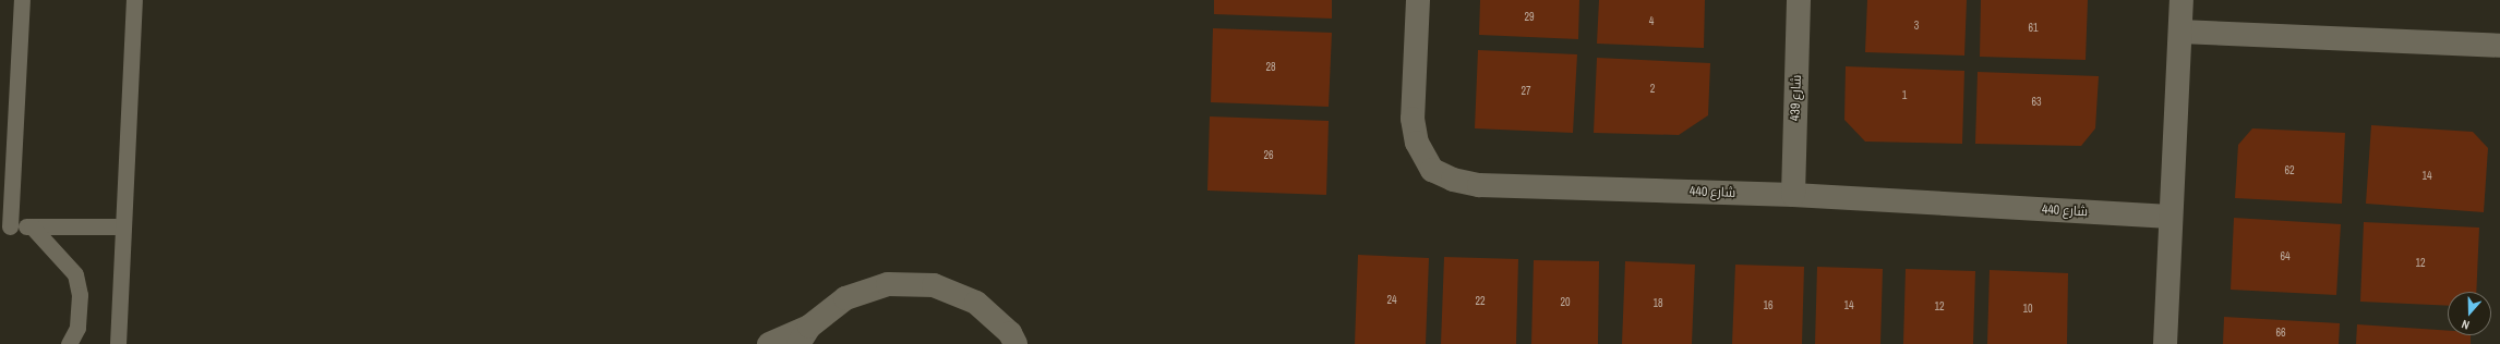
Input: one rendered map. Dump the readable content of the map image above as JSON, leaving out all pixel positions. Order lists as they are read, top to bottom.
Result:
{
  "streets": {
    "street": ["شارع 439", "شارع 440"]
  },
  "crossings": [
    ["شارع 439", "شارع 440"]
  ],
  "house_numbers": [
    "29",
    "4",
    "3",
    "61",
    "28",
    "2",
    "27",
    "1",
    "63",
    "26",
    "62",
    "14",
    "64",
    "12",
    "24",
    "22",
    "20",
    "18",
    "16",
    "14",
    "12",
    "10",
    "66"
  ],
  "north": "bottom"
}
